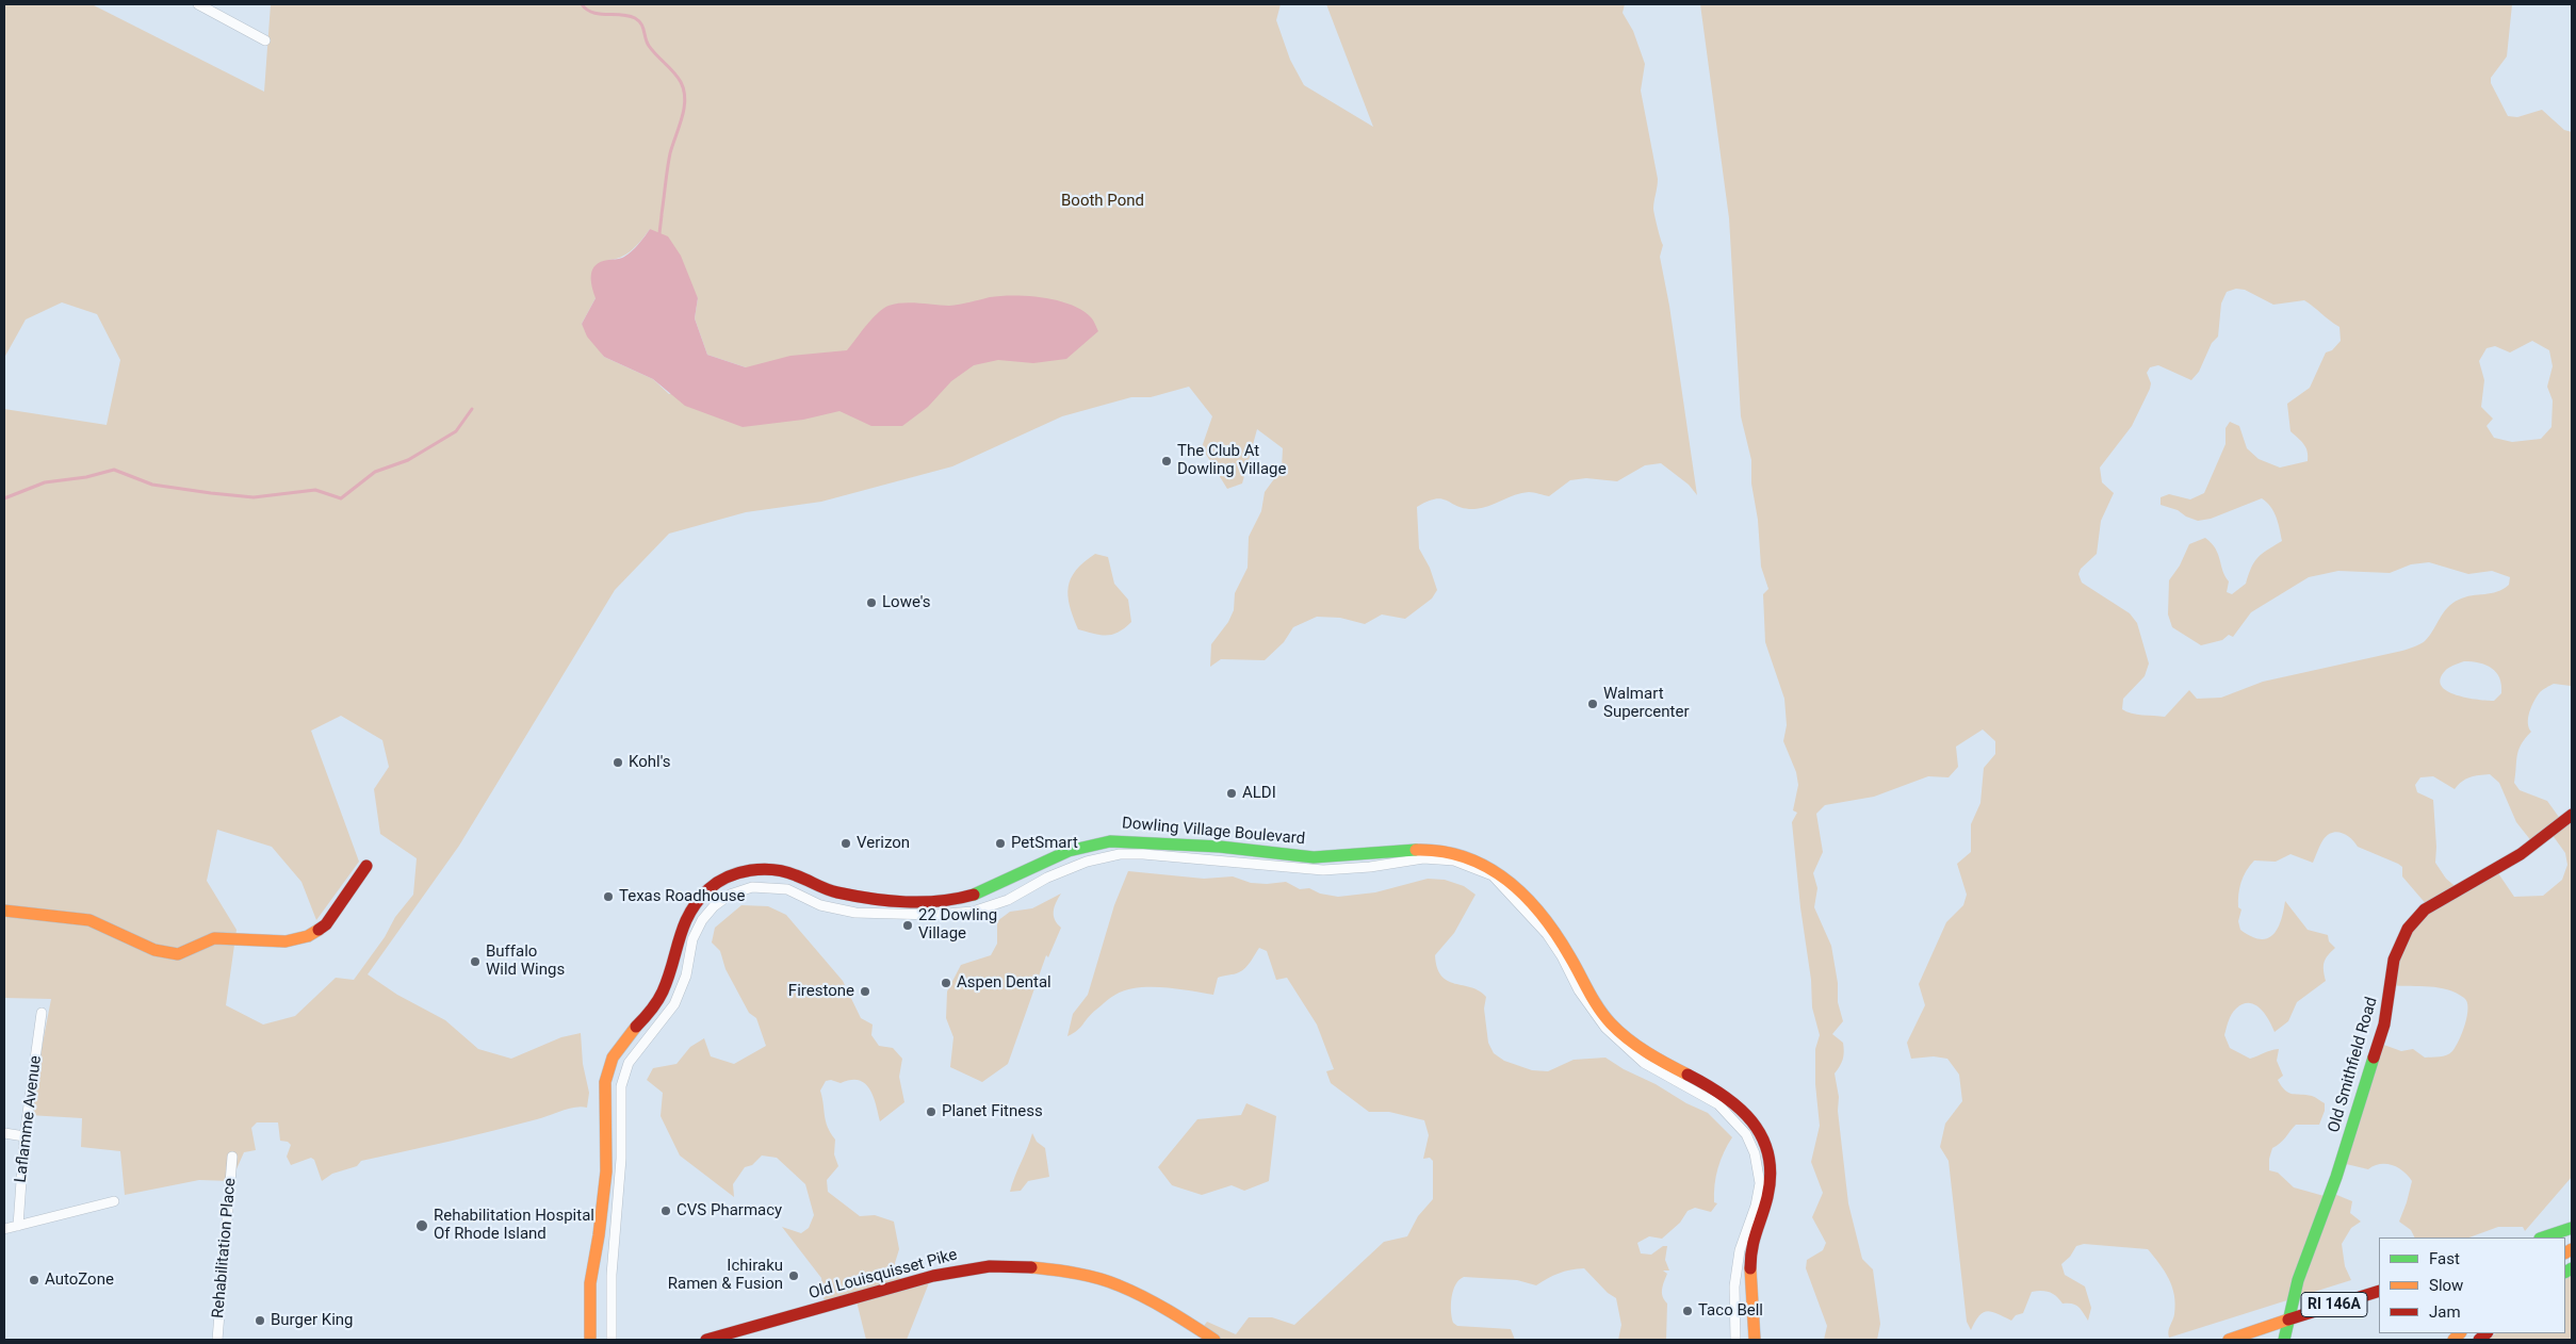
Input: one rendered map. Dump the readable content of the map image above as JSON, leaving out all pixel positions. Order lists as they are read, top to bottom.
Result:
{
  "streets": {
    "main road": [
      "Dowling Village Boulevard",
      "Old Smithfield Road",
      "Old Louisquisset Pike",
      "RI 146A"
    ],
    "street": ["Laflamme Avenue", "Rehabilitation Place"]
  },
  "crossings": [
    ["Old Smithfield Road", "RI 146A"]
  ],
  "parks": ["Booth Pond"],
  "places": [
    "The Club At Dowling Village",
    "Lowe's",
    "Walmart Supercenter",
    "Kohl's",
    "ALDI",
    "Verizon",
    "PetSmart",
    "Texas Roadhouse",
    "22 Dowling Village",
    "Buffalo Wild Wings",
    "Aspen Dental",
    "Firestone",
    "Planet Fitness",
    "CVS Pharmacy",
    "Rehabilitation Hospital Of Rhode Island",
    "Ichiraku Ramen & Fusion",
    "AutoZone",
    "Taco Bell",
    "Burger King"
  ],
  "legend": ["Fast", "Slow", "Jam"]
}
